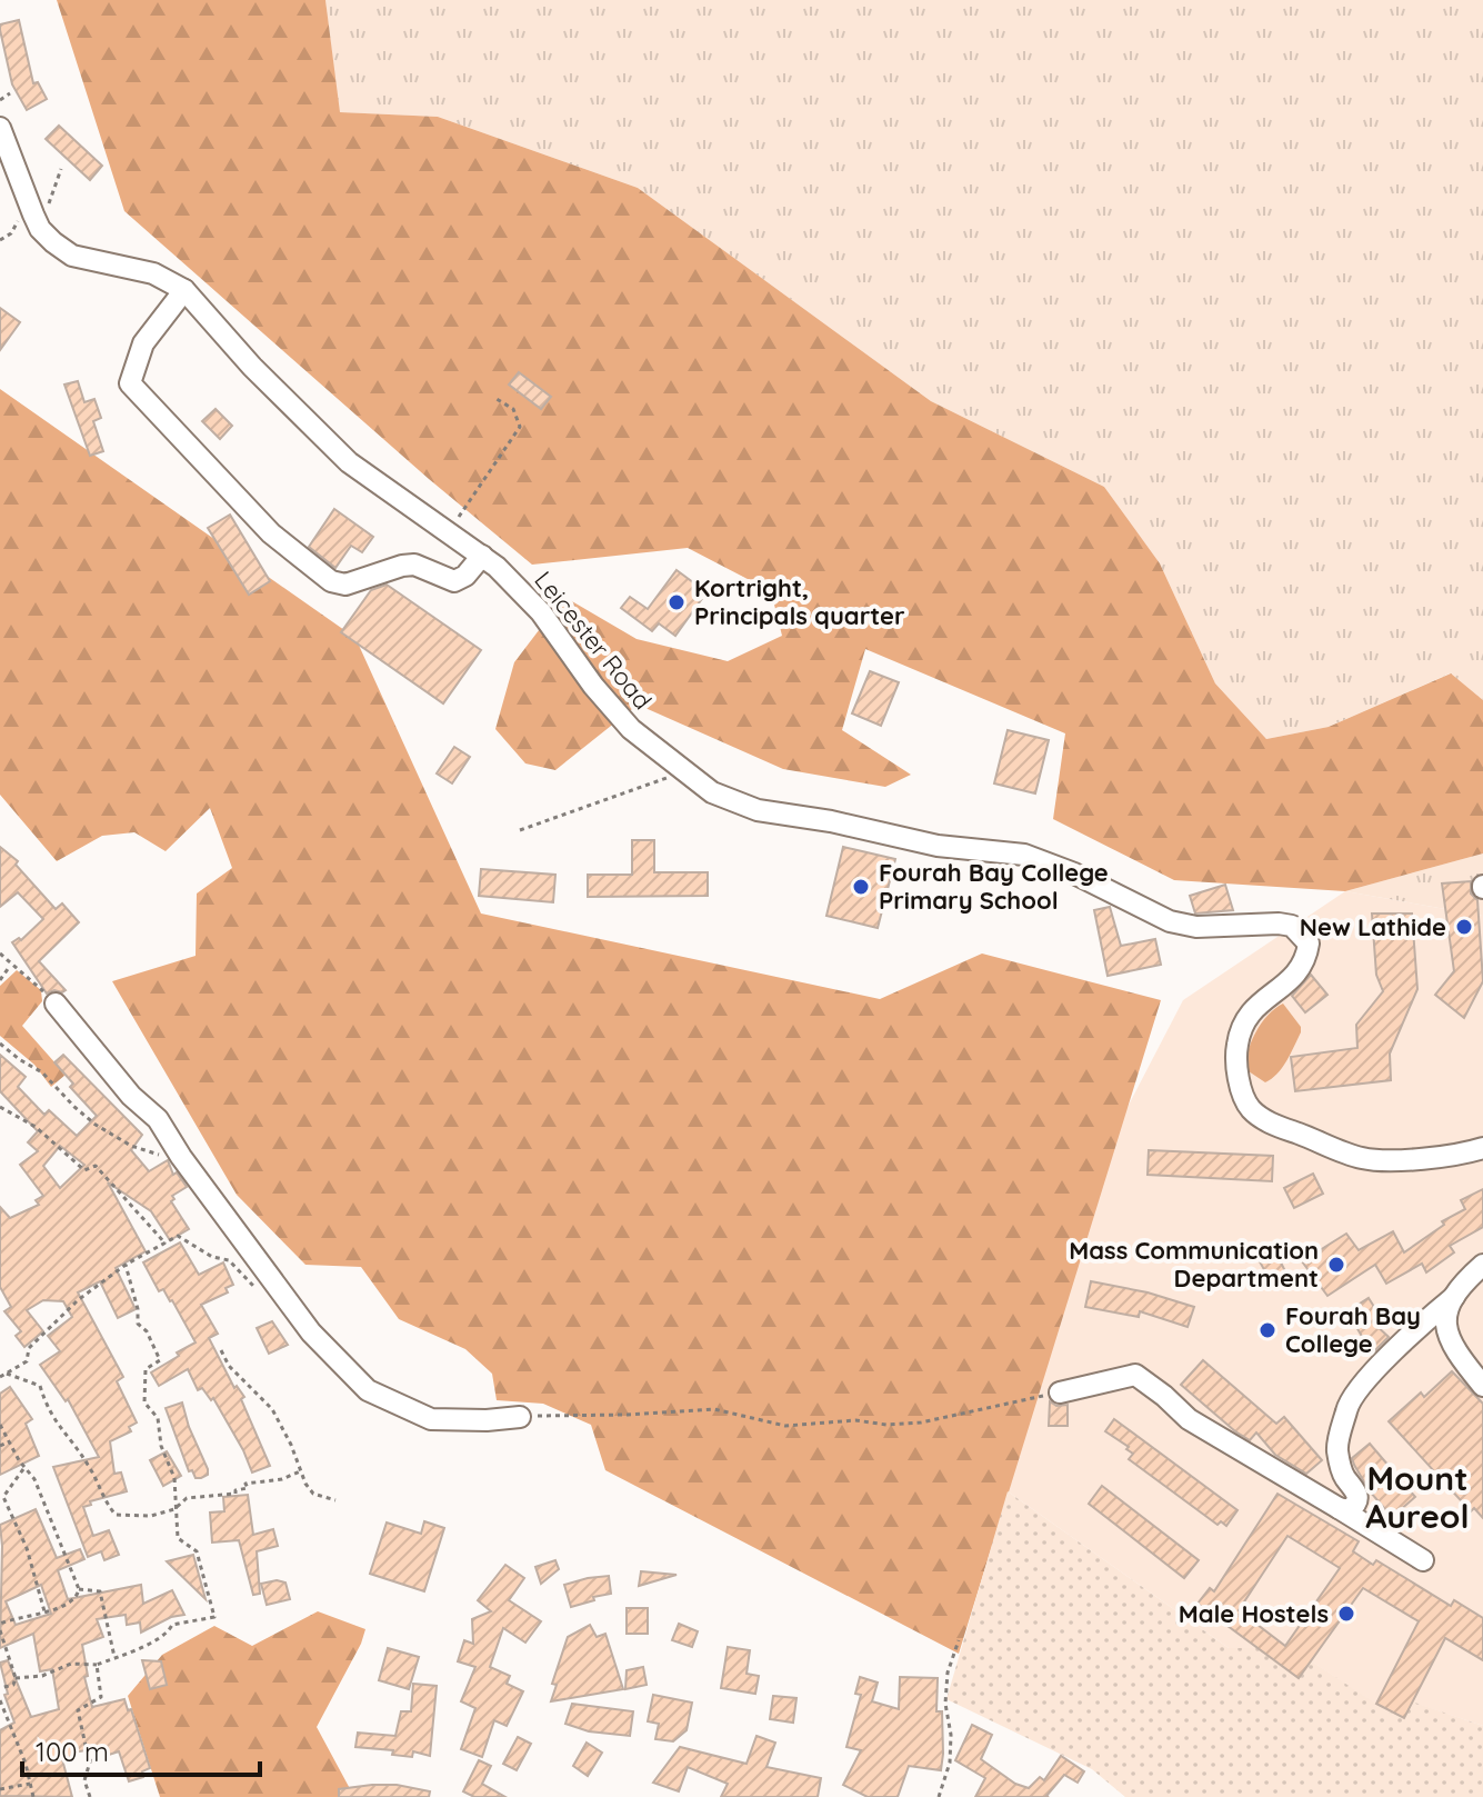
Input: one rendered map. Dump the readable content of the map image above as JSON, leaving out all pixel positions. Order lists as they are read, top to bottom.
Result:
{
  "streets": {
    "street": ["Leicester Road"]
  },
  "districts": ["Mount Aureol"],
  "places": [
    "Kortright, Principals quarter",
    "Fourah Bay College Primary School",
    "New Lathide",
    "Mass Communication Department",
    "Fourah Bay College",
    "Male Hostels"
  ],
  "scale_bar": "100 m"
}
